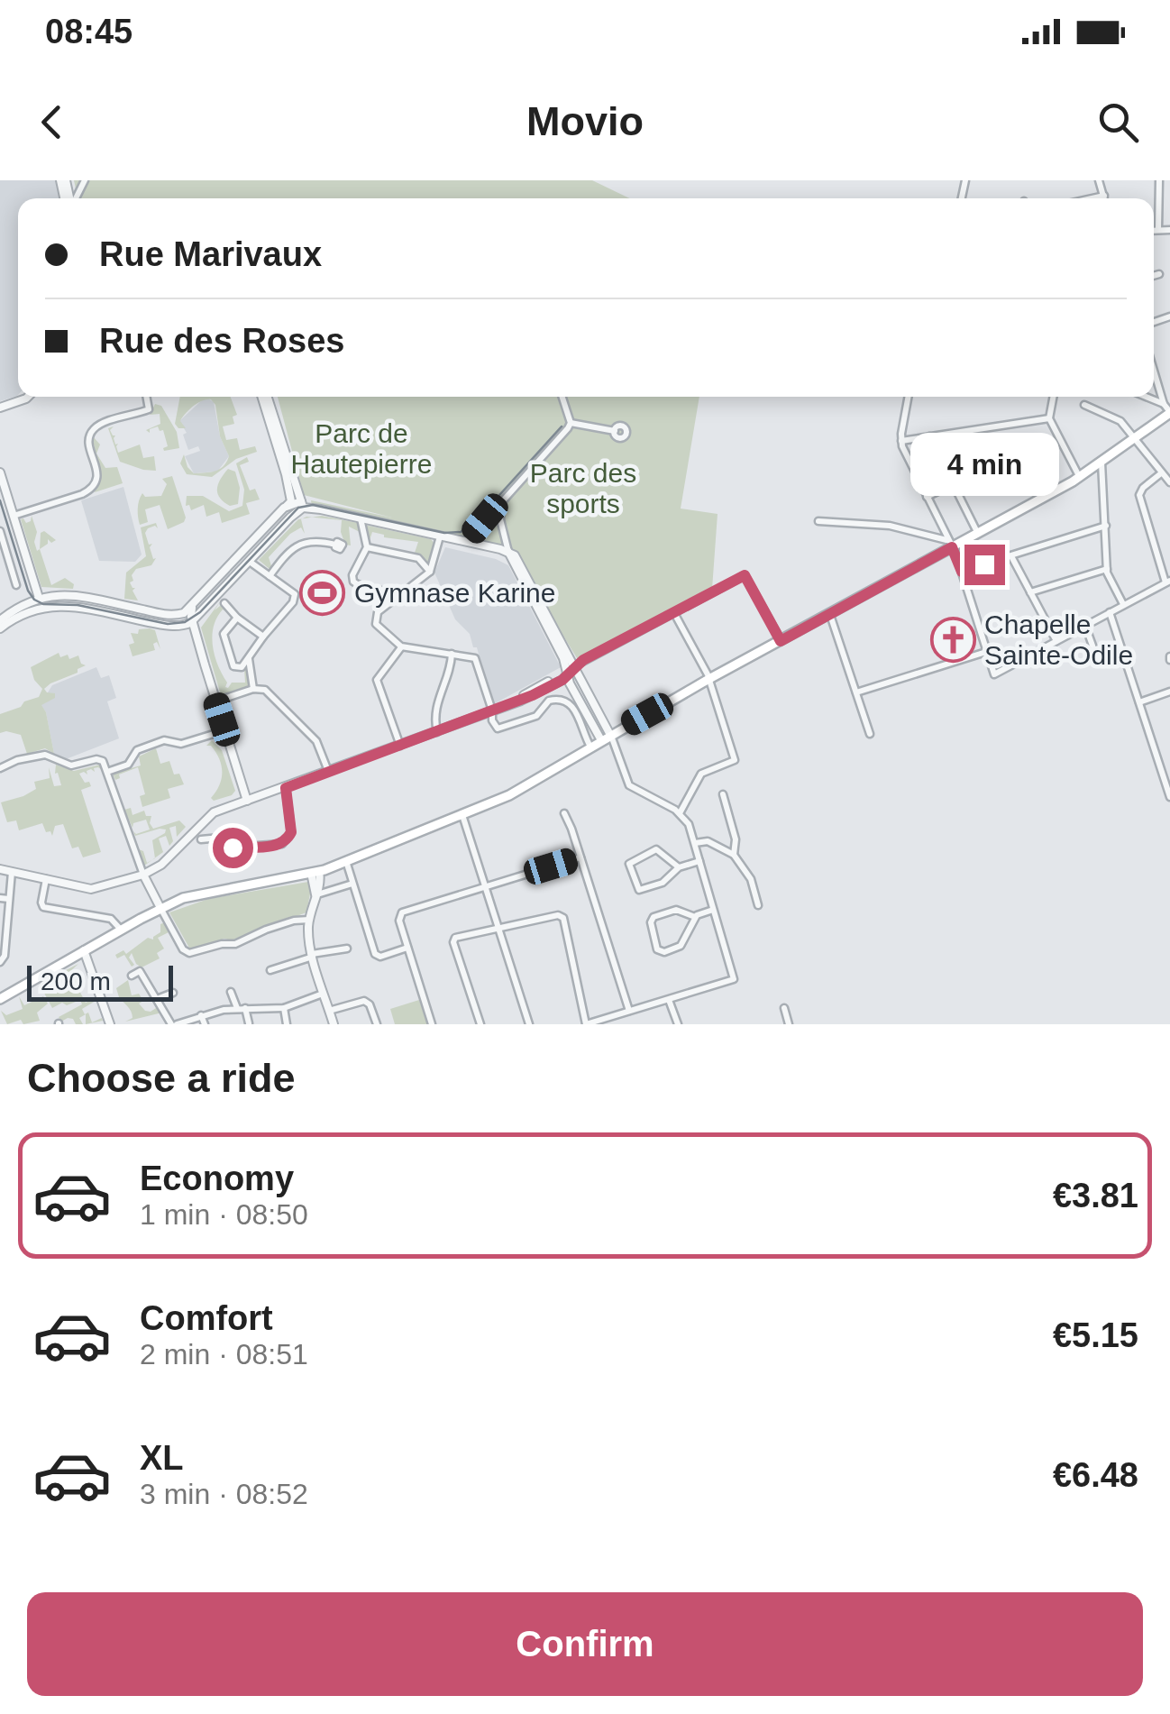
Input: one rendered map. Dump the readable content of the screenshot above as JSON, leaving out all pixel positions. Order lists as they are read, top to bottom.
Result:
{
  "parks": ["Parc de Hautepierre", "Parc des sports"],
  "places": {
    "sports": ["Gymnase Karine"],
    "church": ["Chapelle Sainte-Odile"]
  },
  "scale_bar": "200 m",
  "page": {
    "status": "08:45",
    "header": "Movio",
    "banner": ["Rue Marivaux", "Rue des Roses"],
    "bubble": "4 min",
    "scale": "200 m",
    "heading": "Choose a ride",
    "list": [
      {
        "name": "Economy",
        "note": "1 min · 08:50",
        "value": "€3.81"
      },
      {
        "name": "Comfort",
        "note": "2 min · 08:51",
        "value": "€5.15"
      },
      {
        "name": "XL",
        "note": "3 min · 08:52",
        "value": "€6.48"
      }
    ],
    "buttons": "Confirm"
  }
}
